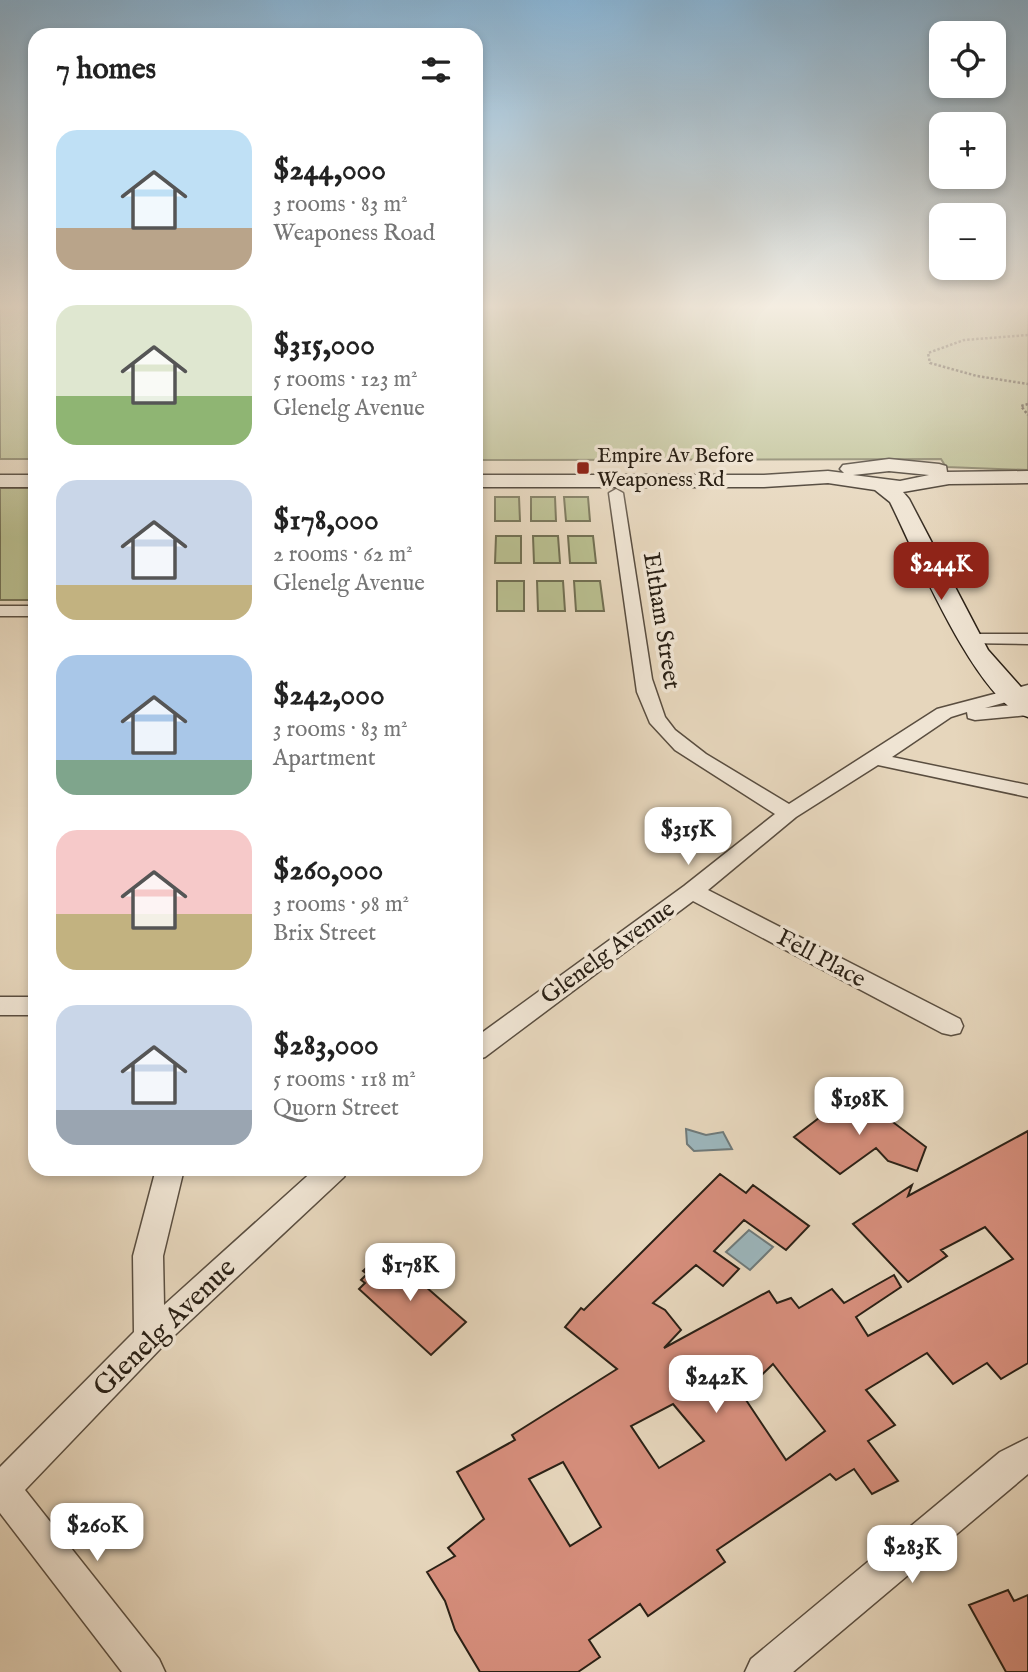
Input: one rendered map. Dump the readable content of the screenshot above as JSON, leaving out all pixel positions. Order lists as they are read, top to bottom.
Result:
{
  "streets": {
    "street": ["Eltham Street", "Glenelg Avenue", "Fell Place"]
  },
  "crossings": [
    ["Eltham Street", "Glenelg Avenue"],
    ["Glenelg Avenue", "Fell Place"]
  ],
  "places": {
    "transit": ["Empire Av Before Weaponess Rd"]
  },
  "page": {
    "map_buttons": ["+", "−"],
    "heading": "7 homes",
    "list": [
      {
        "name": "$244,000",
        "note": "3 rooms · 83 m² · Weaponess Road"
      },
      {
        "name": "$315,000",
        "note": "5 rooms · 123 m² · Glenelg Avenue"
      },
      {
        "name": "$178,000",
        "note": "2 rooms · 62 m² · Glenelg Avenue"
      },
      {
        "name": "$242,000",
        "note": "3 rooms · 83 m² · Apartment"
      },
      {
        "name": "$260,000",
        "note": "3 rooms · 98 m² · Brix Street"
      },
      {
        "name": "$283,000",
        "note": "5 rooms · 118 m² · Quorn Street"
      }
    ],
    "price": [
      "$244K",
      "$315K",
      "$198K",
      "$178K",
      "$242K",
      "$260K",
      "$283K"
    ]
  }
}
